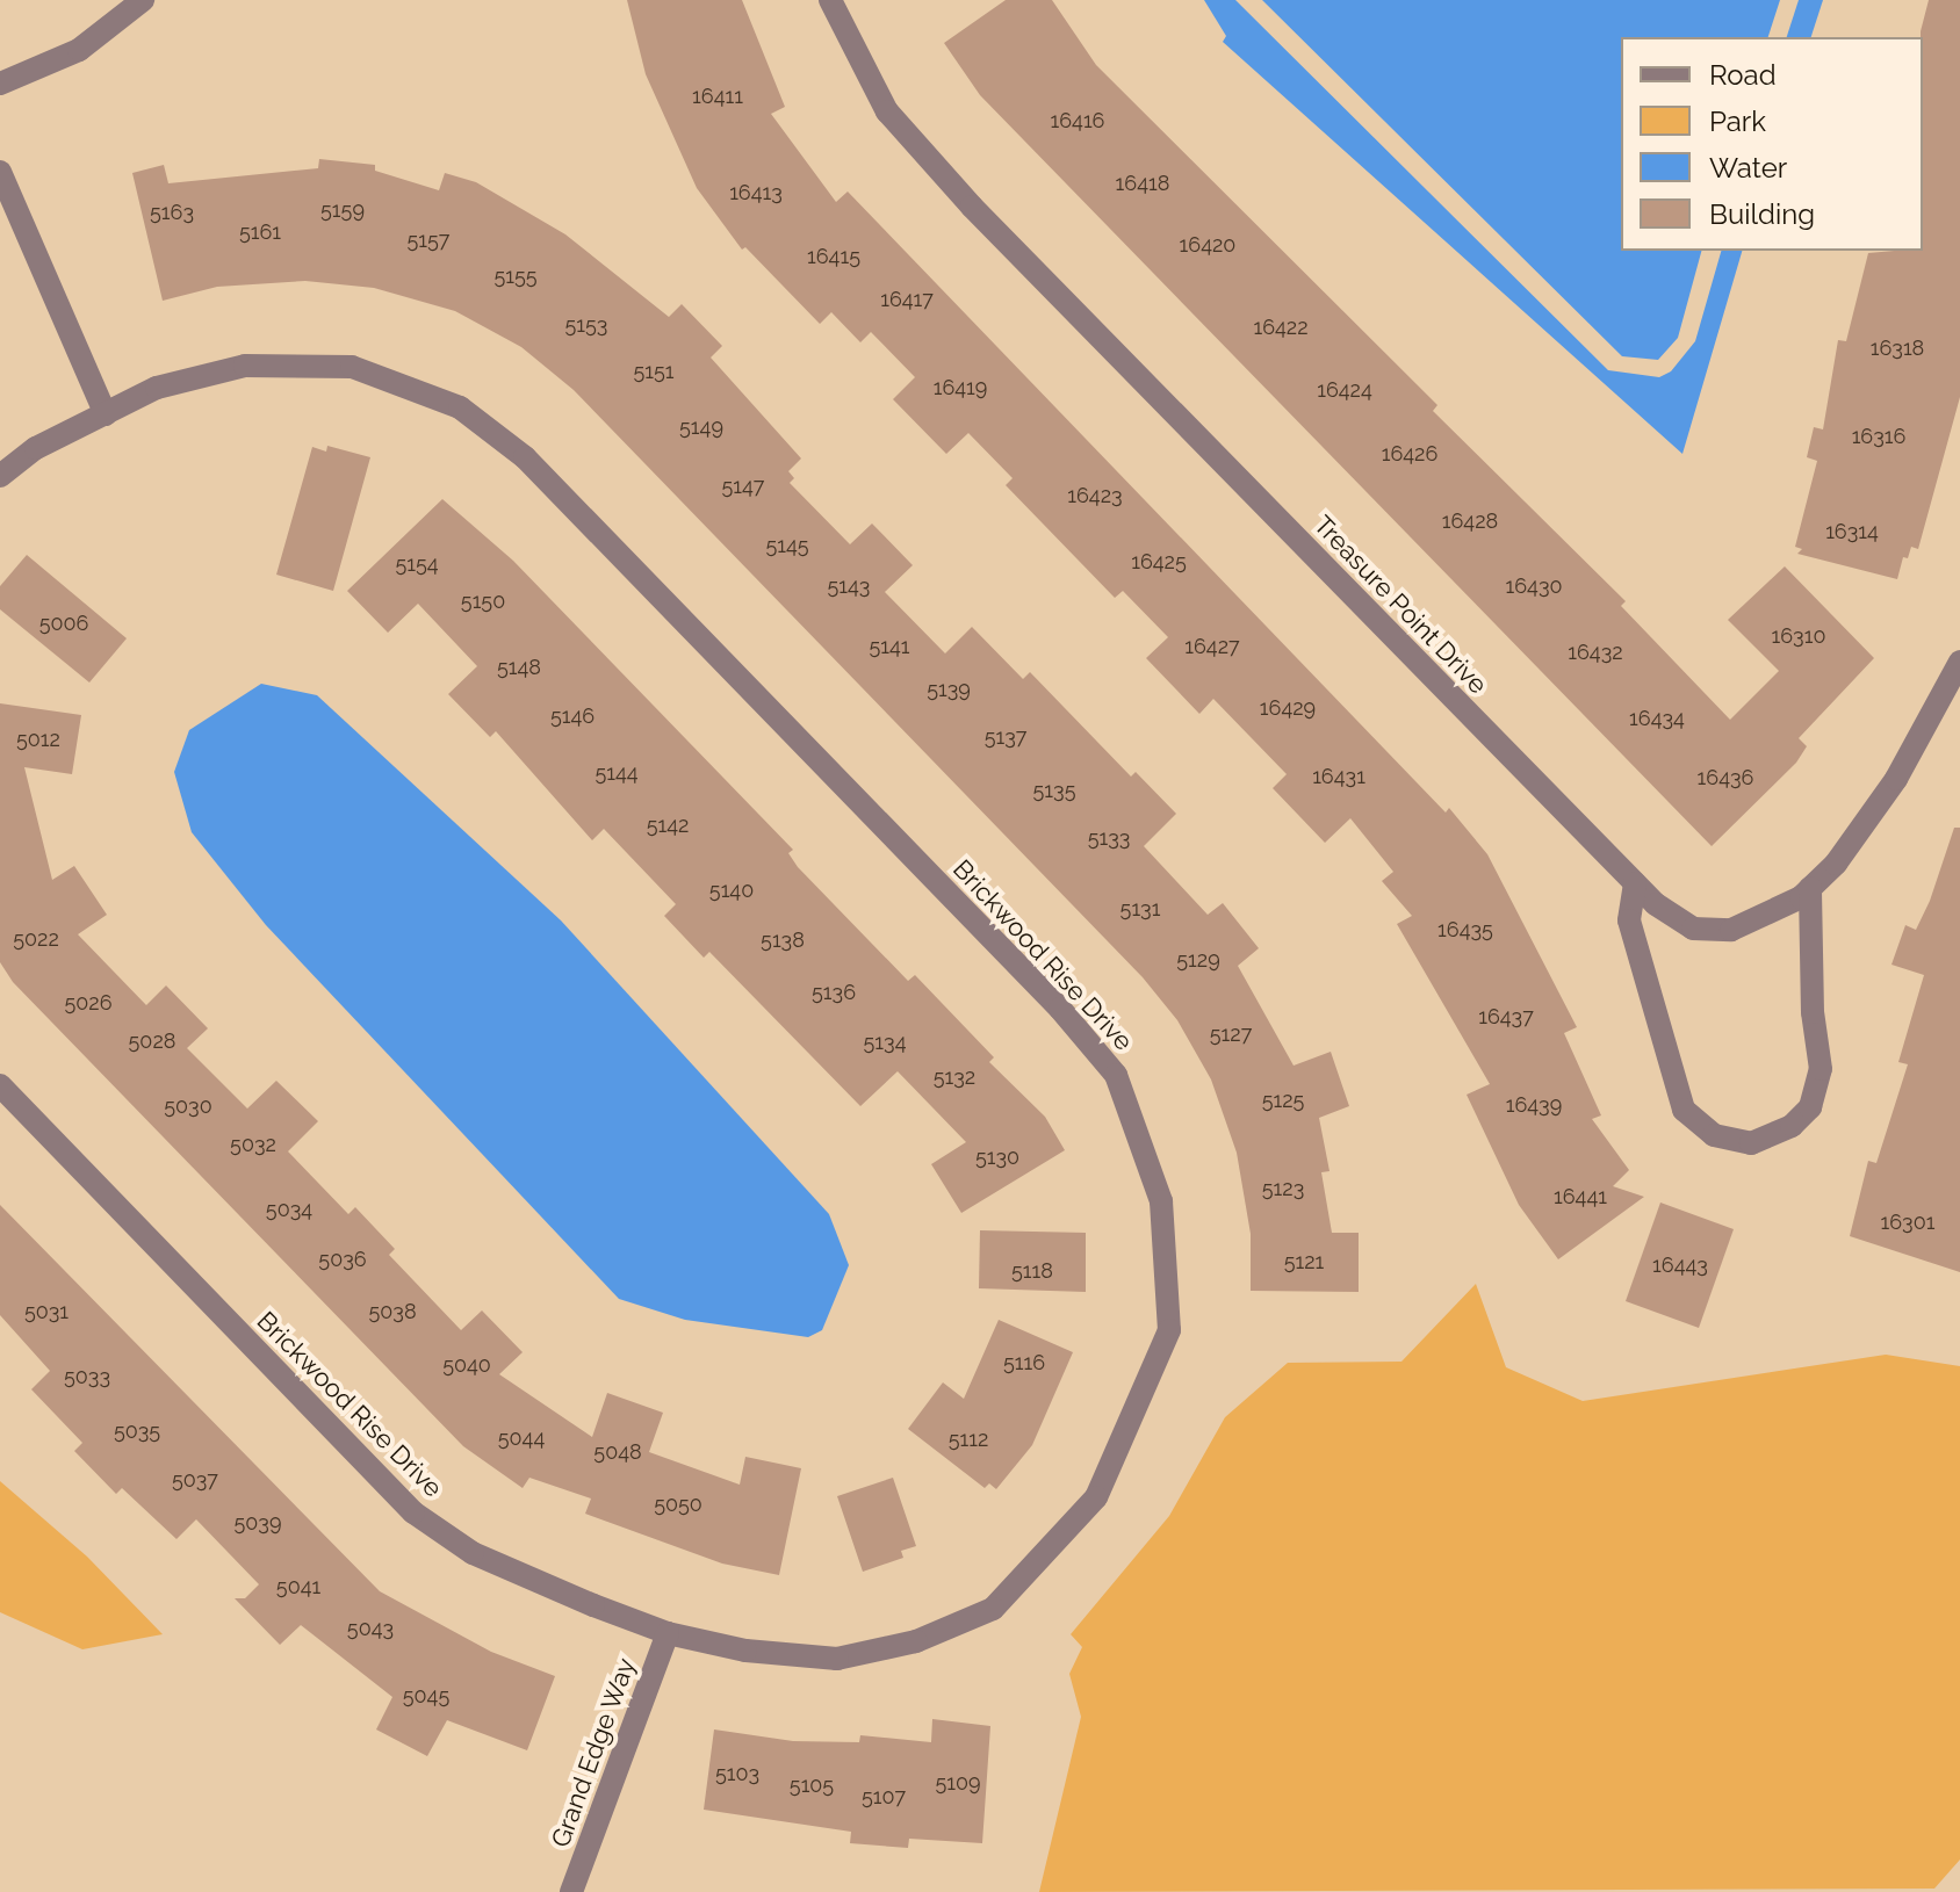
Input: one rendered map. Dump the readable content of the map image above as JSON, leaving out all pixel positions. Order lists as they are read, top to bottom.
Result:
{
  "streets": {
    "street": ["Treasure Point Drive", "Brickwood Rise Drive", "Grand Edge Way"]
  },
  "crossings": [
    ["Brickwood Rise Drive", "Grand Edge Way"]
  ],
  "house_numbers": [
    "16411",
    "16416",
    "16418",
    "16413",
    "5159",
    "5163",
    "5161",
    "5157",
    "16420",
    "16415",
    "5155",
    "16417",
    "5153",
    "16422",
    "16318",
    "5151",
    "16419",
    "16424",
    "5149",
    "16316",
    "16426",
    "5147",
    "16423",
    "16428",
    "16314",
    "5145",
    "16425",
    "5154",
    "5143",
    "16430",
    "5150",
    "5006",
    "16310",
    "5141",
    "16427",
    "16432",
    "5148",
    "5139",
    "16429",
    "5146",
    "16434",
    "5137",
    "5012",
    "5144",
    "16431",
    "16436",
    "5135",
    "5142",
    "5133",
    "5140",
    "5131",
    "16435",
    "5022",
    "5138",
    "5129",
    "5136",
    "5026",
    "16437",
    "5127",
    "5028",
    "5134",
    "5132",
    "5125",
    "16439",
    "5030",
    "5032",
    "5130",
    "5123",
    "16441",
    "5034",
    "16301",
    "5036",
    "5121",
    "16443",
    "5118",
    "5031",
    "5038",
    "5116",
    "5040",
    "5033",
    "5035",
    "5044",
    "5112",
    "5048",
    "5037",
    "5050",
    "5039",
    "5041",
    "5043",
    "5045",
    "5103",
    "5109",
    "5105",
    "5107"
  ],
  "legend": [
    "Road",
    "Park",
    "Water",
    "Building"
  ]
}
